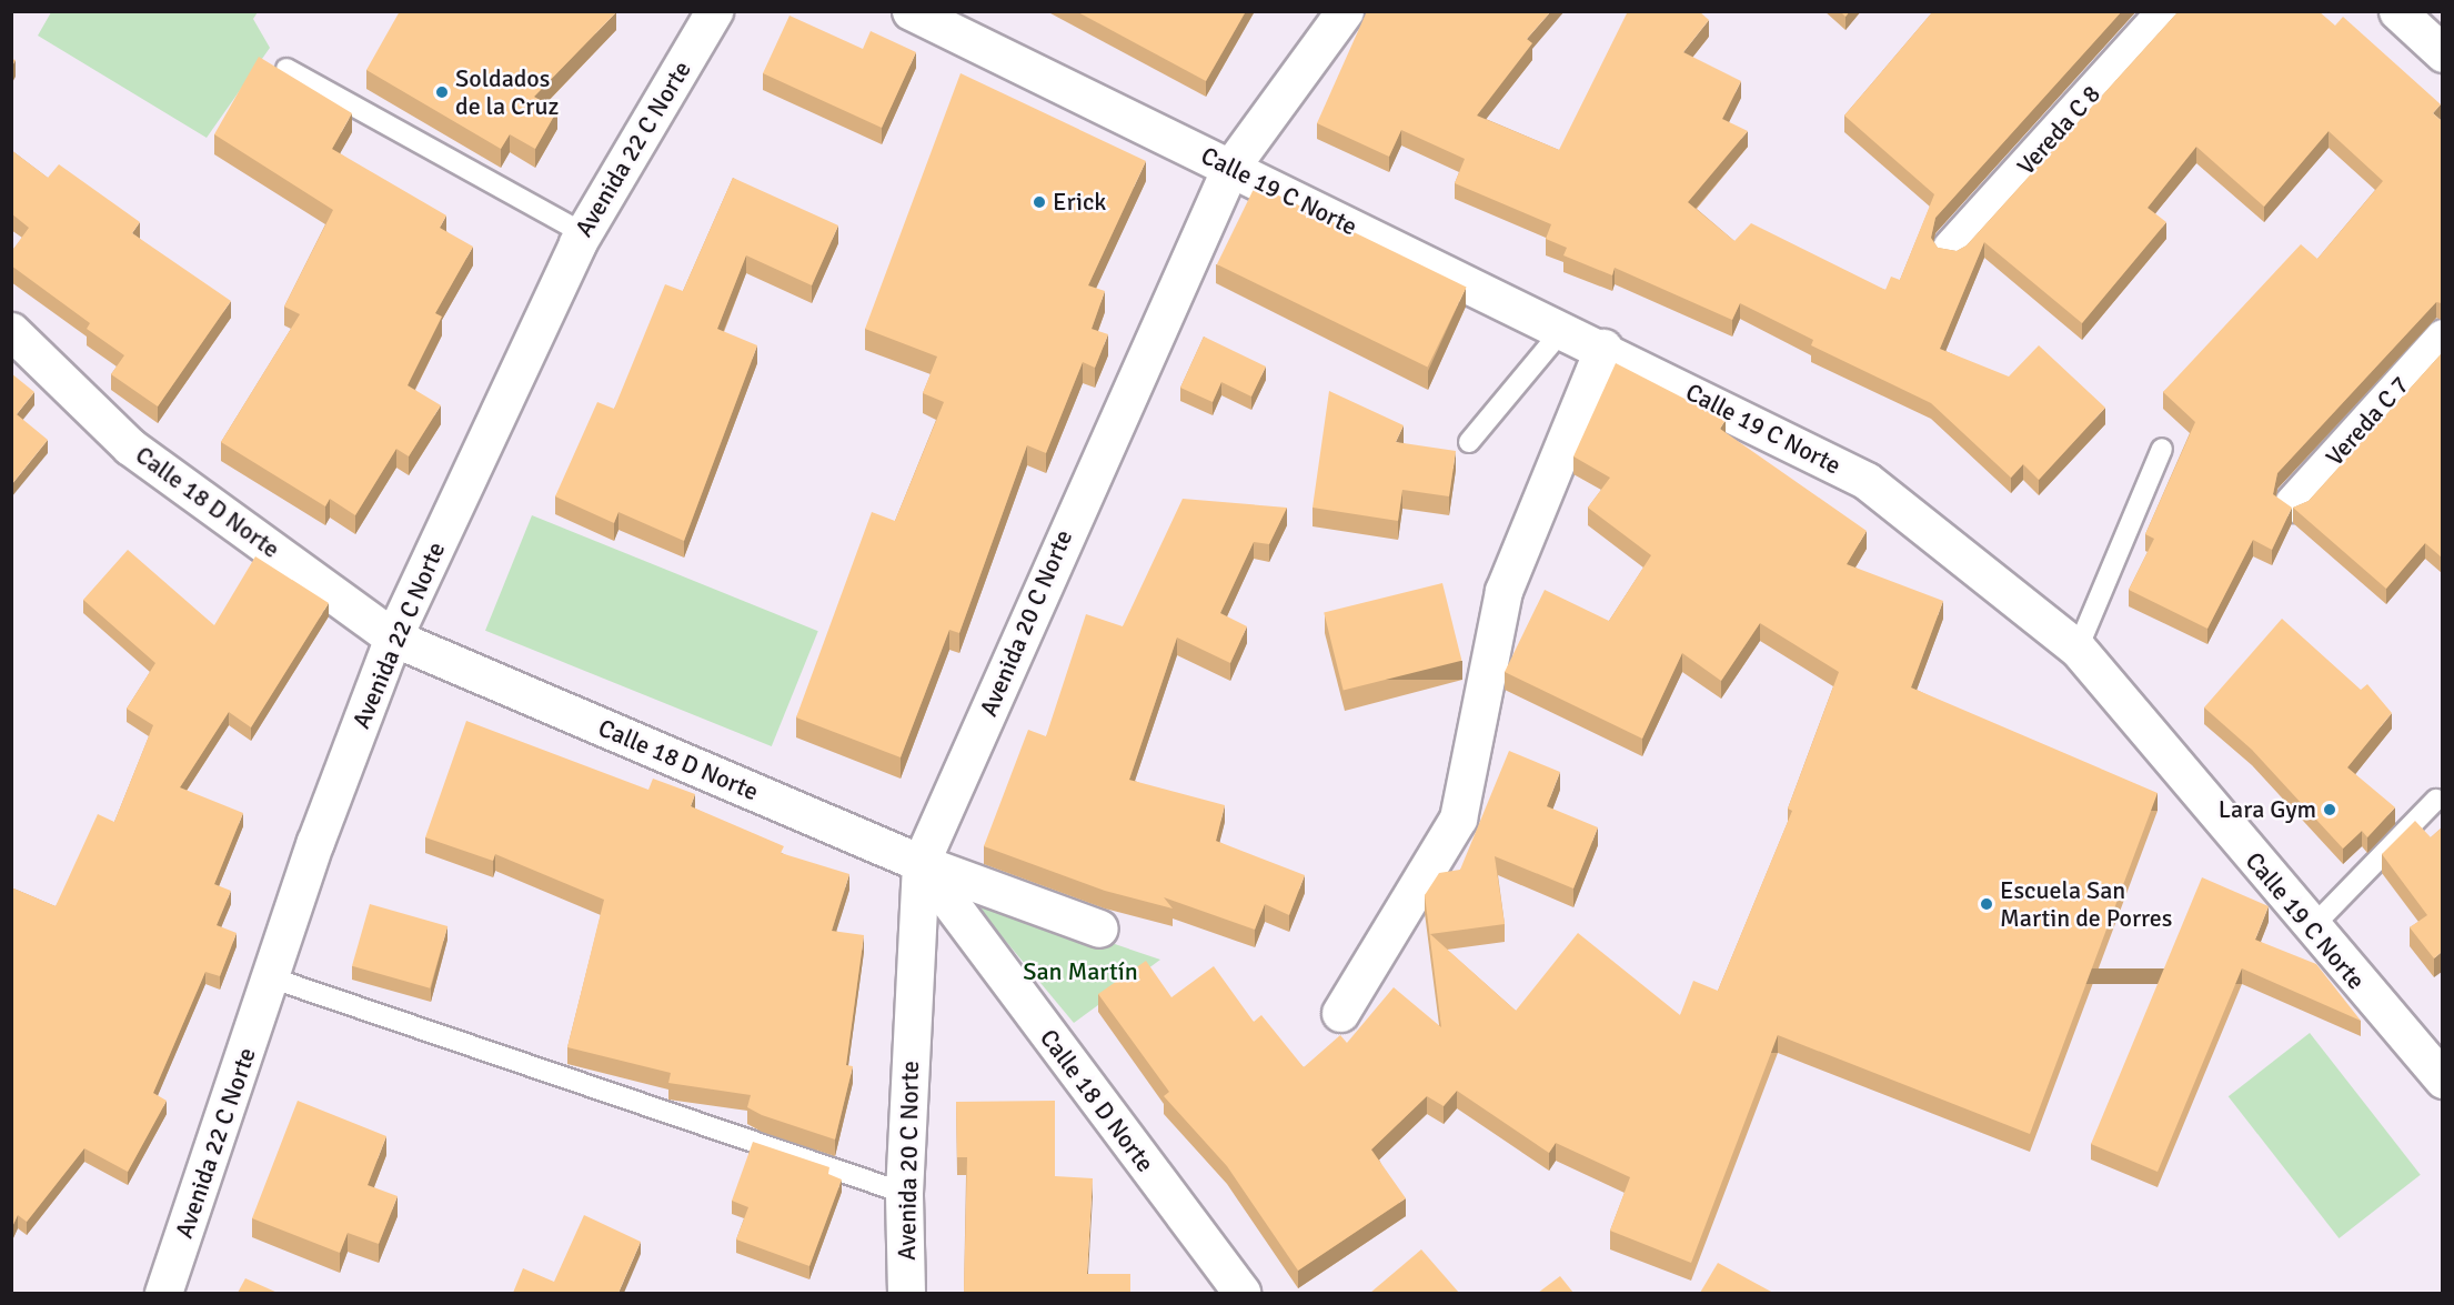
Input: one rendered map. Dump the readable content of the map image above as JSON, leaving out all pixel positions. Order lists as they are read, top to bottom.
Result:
{
  "streets": {
    "street": [
      "Vereda C 8",
      "Avenida 22 C Norte",
      "Calle 19 C Norte",
      "Vereda C 7",
      "Calle 18 D Norte",
      "Avenida 20 C Norte"
    ]
  },
  "crossings": [
    ["Avenida 22 C Norte", "Calle 18 D Norte"],
    ["Calle 19 C Norte", "Avenida 20 C Norte"],
    ["Calle 18 D Norte", "Avenida 20 C Norte"]
  ],
  "parks": ["San Martín"],
  "places": [
    "Soldados de la Cruz",
    "Erick",
    "Lara Gym",
    "Escuela San Martin de Porres"
  ]
}
